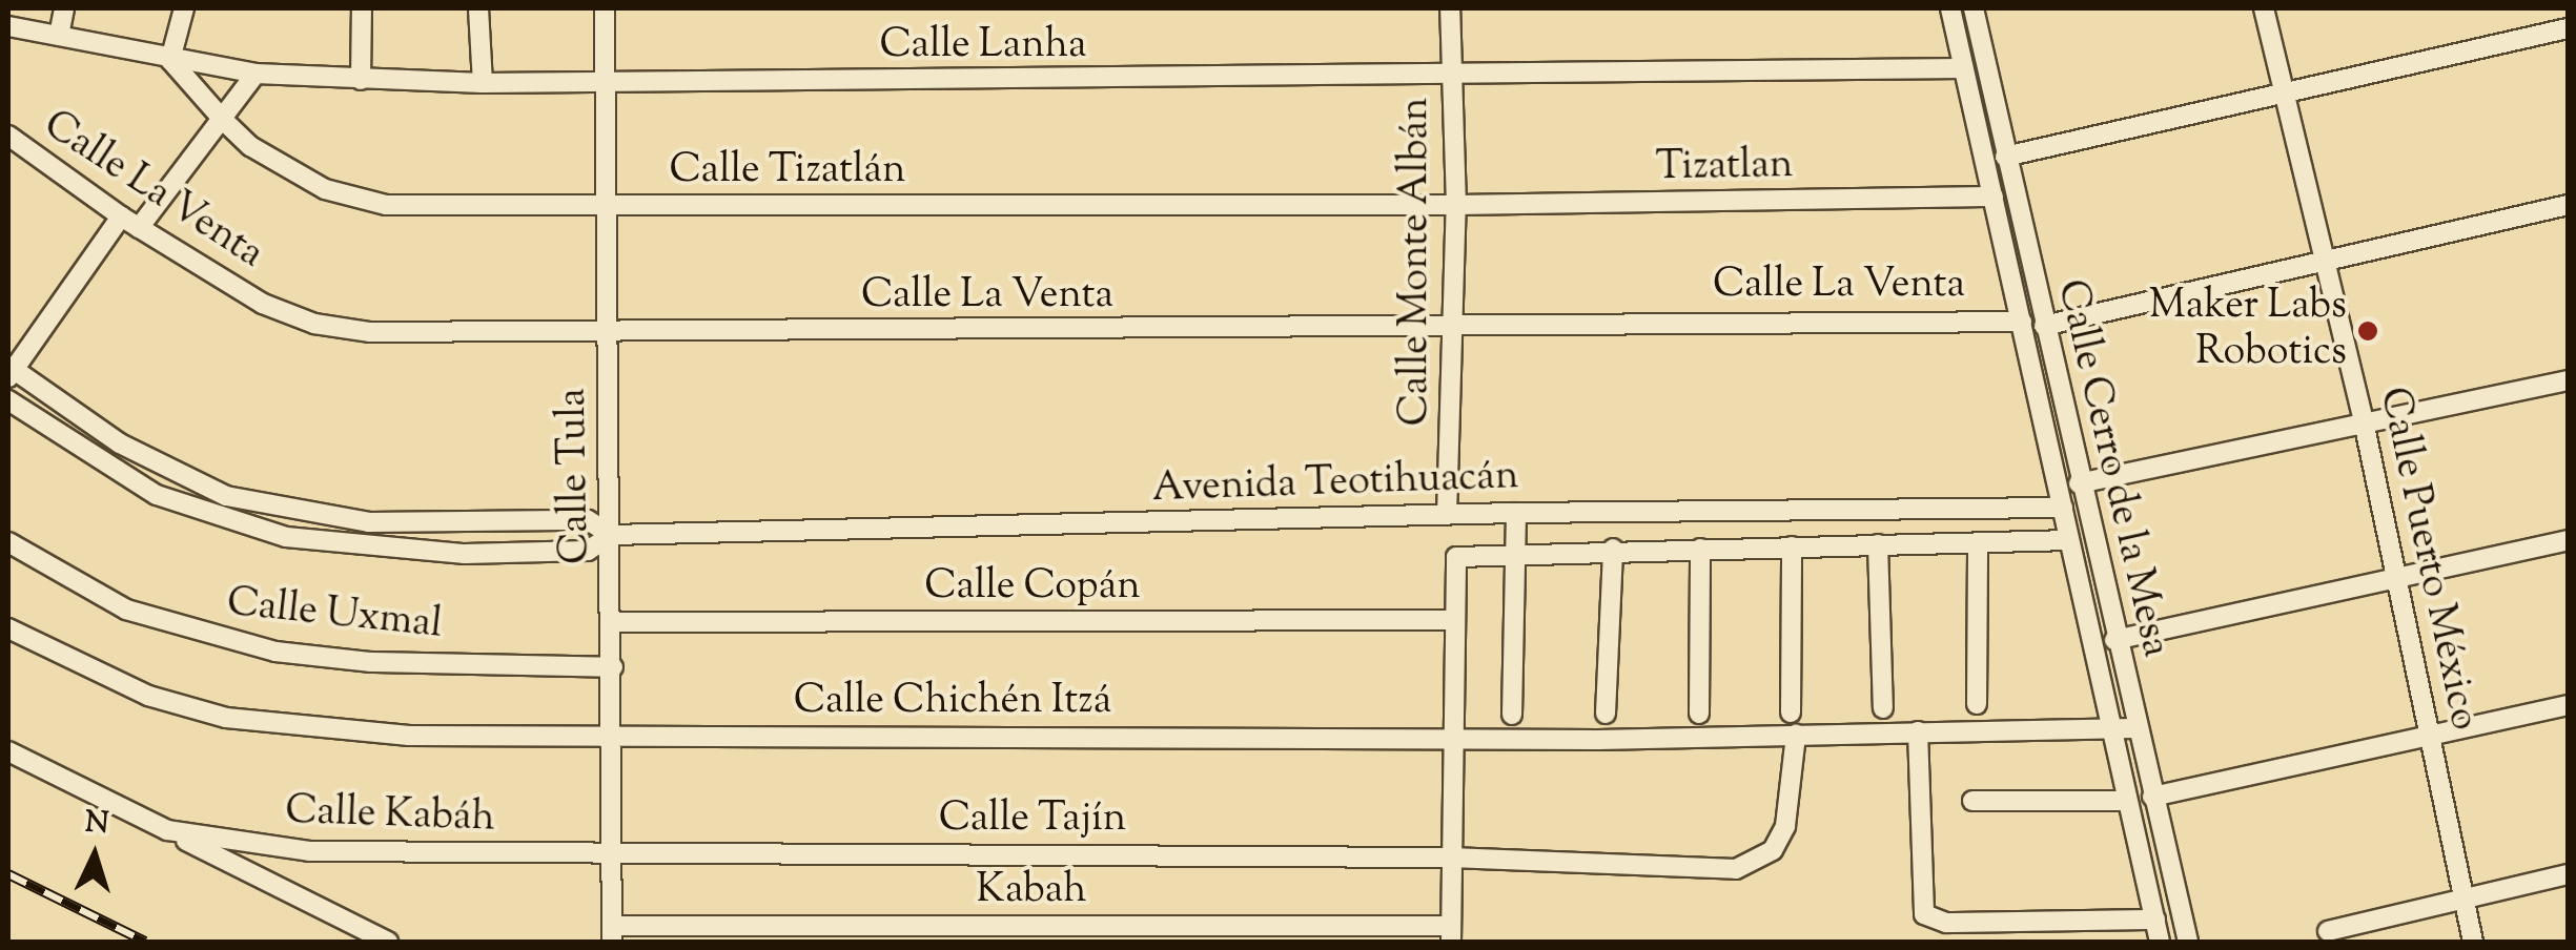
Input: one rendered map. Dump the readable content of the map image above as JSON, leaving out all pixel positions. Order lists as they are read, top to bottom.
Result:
{
  "streets": {
    "street": [
      "Calle Lanha",
      "Tizatlan",
      "Calle Tizatlán",
      "Calle La Venta",
      "Calle Monte Albán",
      "Calle Cerro de la Mesa",
      "Calle Tula",
      "Avenida Teotihuacán",
      "Calle Puerto México",
      "Calle Copán",
      "Calle Uxmal",
      "Calle Chichén Itzá",
      "Calle Kabáh",
      "Calle Tajín",
      "Kabah"
    ]
  },
  "crossings": [
    ["Calle Lanha", "Calle Tizatlán"],
    ["Calle Lanha", "Calle Monte Albán"],
    ["Calle Lanha", "Calle Cerro de la Mesa"],
    ["Calle Lanha", "Calle Tula"],
    ["Tizatlan", "Calle Tizatlán"],
    ["Tizatlan", "Calle Monte Albán"],
    ["Tizatlan", "Calle Cerro de la Mesa"],
    ["Calle Tizatlán", "Calle Monte Albán"],
    ["Calle Tizatlán", "Calle Tula"],
    ["Calle La Venta", "Calle Monte Albán"],
    ["Calle La Venta", "Calle Cerro de la Mesa"],
    ["Calle La Venta", "Calle Tula"],
    ["Calle Monte Albán", "Avenida Teotihuacán"],
    ["Calle Cerro de la Mesa", "Avenida Teotihuacán"],
    ["Calle Cerro de la Mesa", "Calle Chichén Itzá"],
    ["Calle Tula", "Avenida Teotihuacán"],
    ["Calle Tula", "Calle Copán"],
    ["Calle Tula", "Calle Uxmal"],
    ["Calle Tula", "Calle Chichén Itzá"],
    ["Calle Tula", "Calle Kabáh"],
    ["Calle Tula", "Calle Tajín"],
    ["Calle Tula", "Kabah"],
    ["Calle Chichén Itzá", "Calle Tajín"],
    ["Calle Kabáh", "Calle Tajín"]
  ],
  "places": ["Maker Labs Robotics"],
  "north": "top"
}
